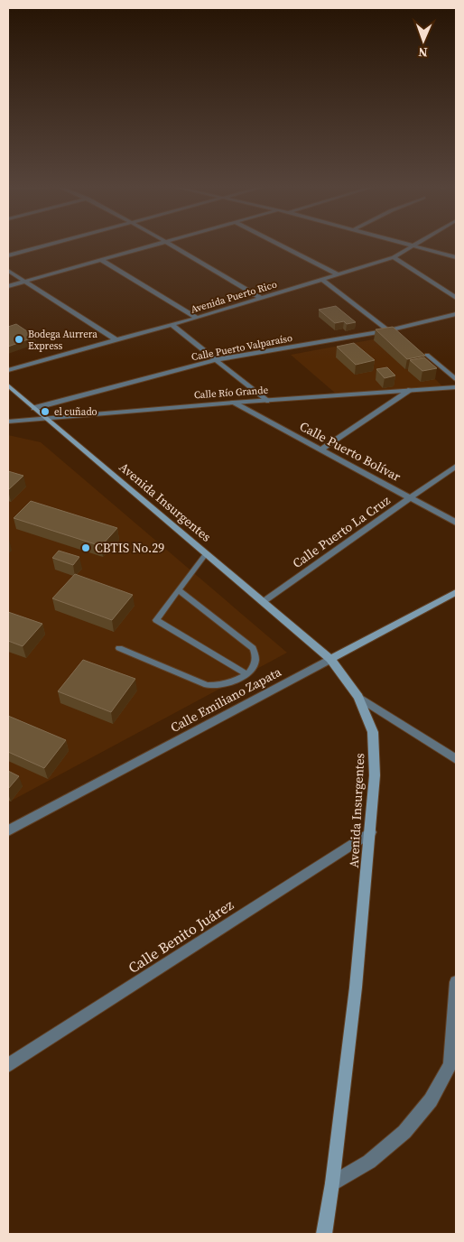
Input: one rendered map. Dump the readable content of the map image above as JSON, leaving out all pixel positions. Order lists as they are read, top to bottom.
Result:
{
  "streets": {
    "main road": ["Avenida Insurgentes", "Calle Emiliano Zapata"],
    "street": [
      "Avenida Puerto Rico",
      "Calle Puerto Valparaíso",
      "Calle Río Grande",
      "Calle Puerto Bolívar",
      "Calle Puerto La Cruz",
      "Calle Benito Juárez"
    ]
  },
  "crossings": [
    ["Calle Puerto Valparaíso", "Avenida Insurgentes"],
    ["Calle Río Grande", "Calle Puerto Bolívar"],
    ["Calle Río Grande", "Avenida Insurgentes"],
    ["Calle Puerto Bolívar", "Calle Puerto La Cruz"],
    ["Avenida Insurgentes", "Calle Puerto La Cruz"],
    ["Avenida Insurgentes", "Calle Emiliano Zapata"],
    ["Avenida Insurgentes", "Calle Benito Juárez"]
  ],
  "places": ["Bodega Aurrera Express", "el cuñado", "CBTIS No.29"],
  "north": "bottom"
}
